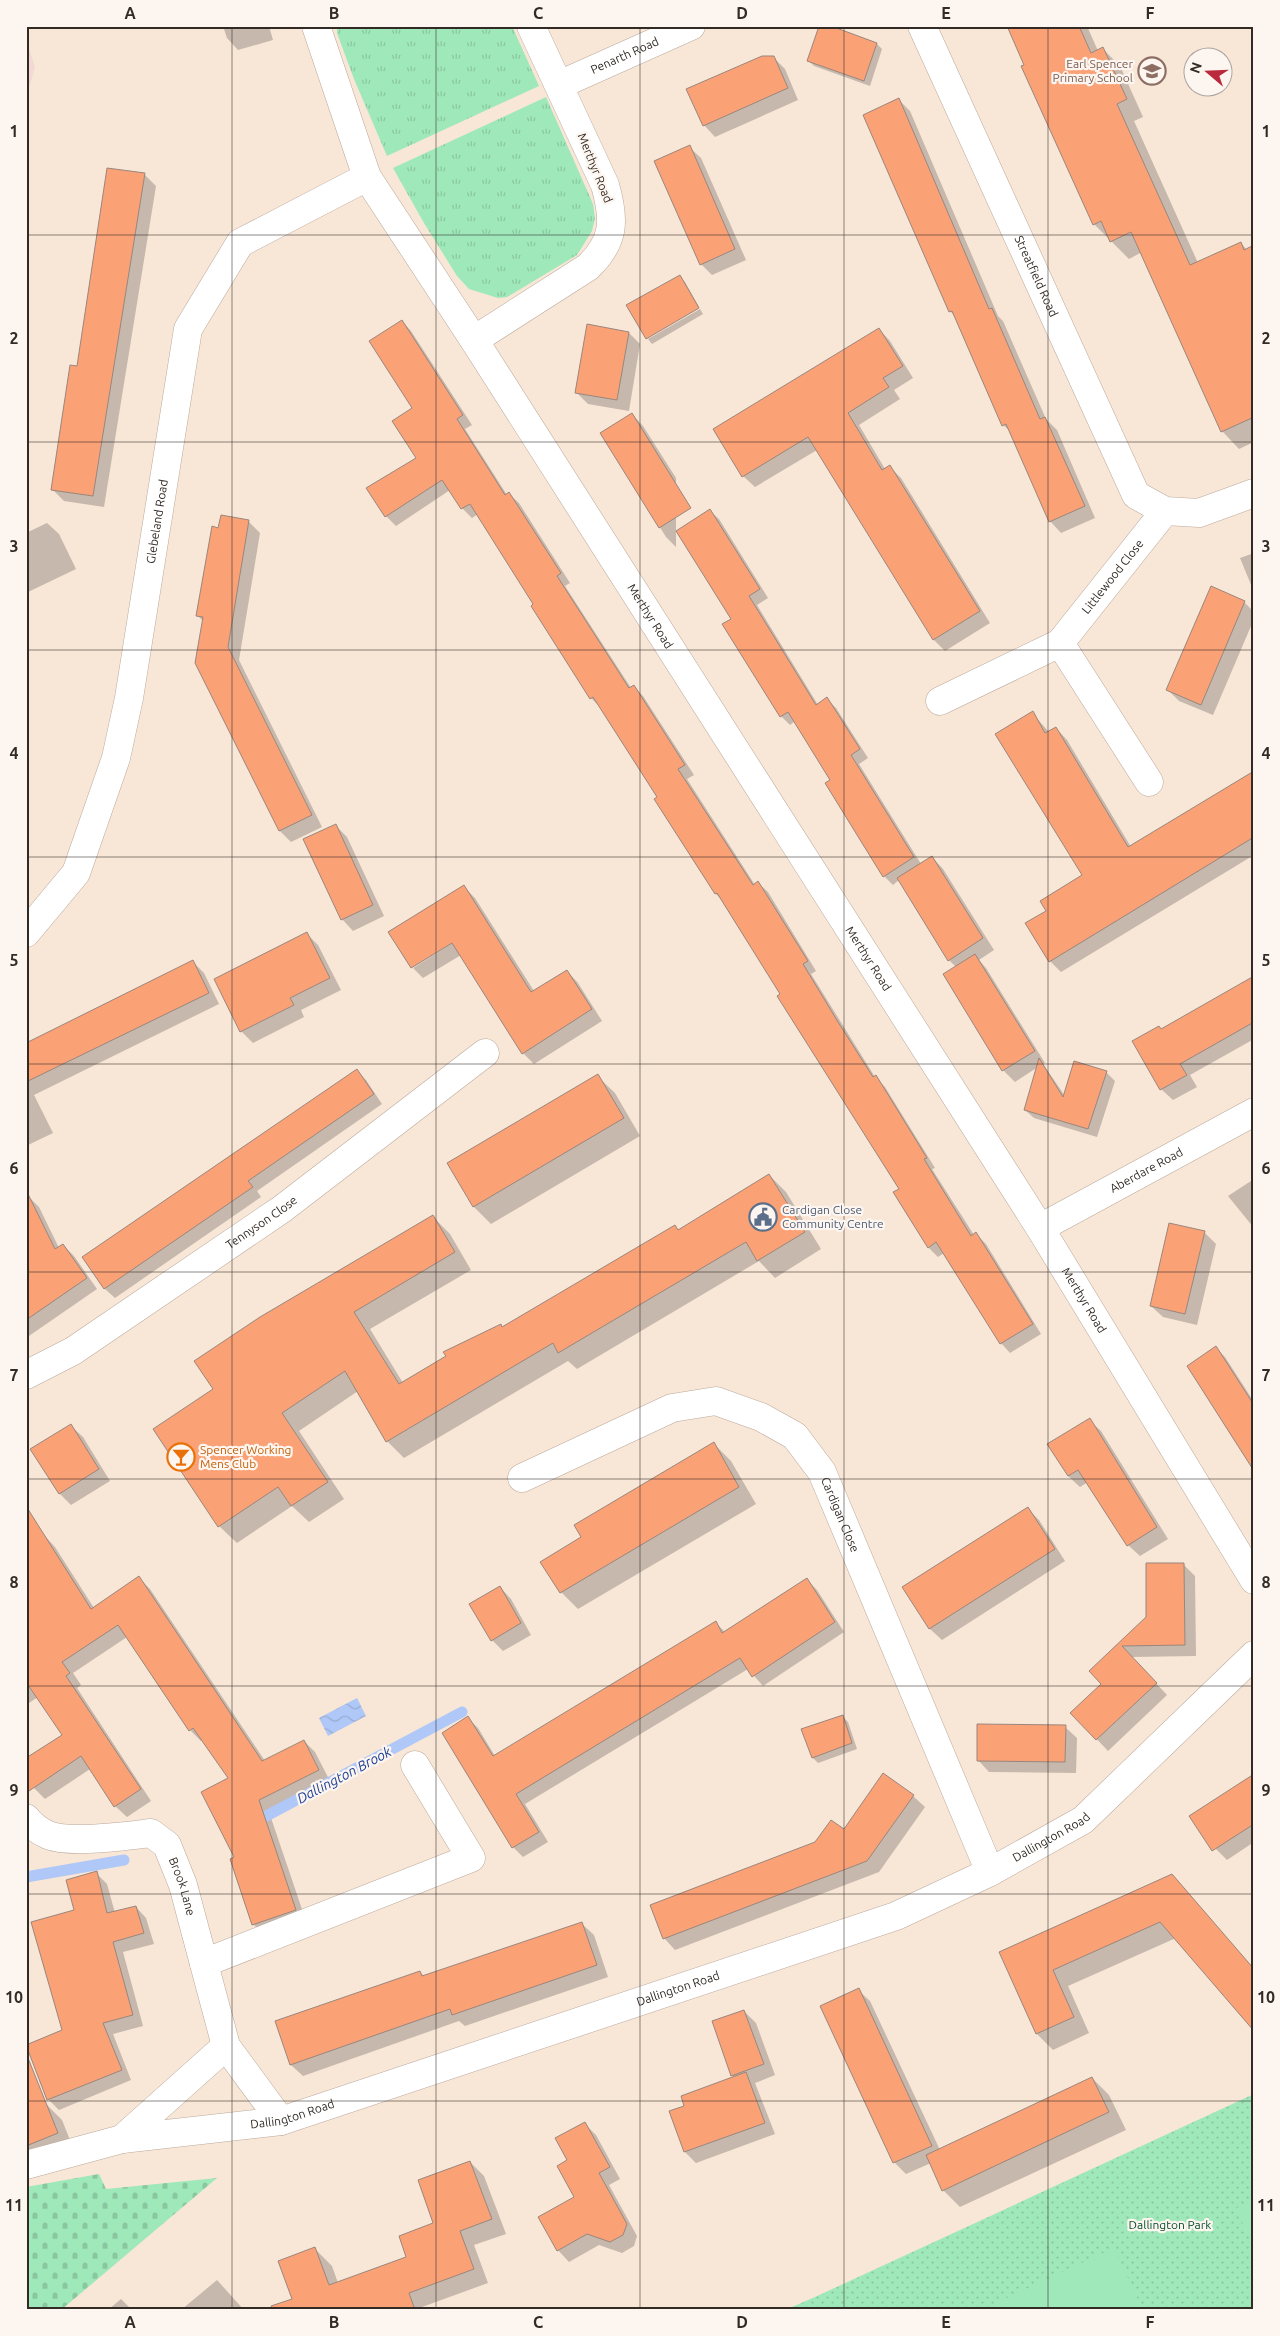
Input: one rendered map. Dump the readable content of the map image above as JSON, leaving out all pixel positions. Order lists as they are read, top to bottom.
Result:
{
  "streets": {
    "street": [
      "Penarth Road",
      "Merthyr Road",
      "Streatfield Road",
      "Glebeland Road",
      "Littlewood Close",
      "Aberdare Road",
      "Tennyson Close",
      "Cardigan Close",
      "Dallington Road",
      "Brook Lane"
    ]
  },
  "crossings": [
    ["Penarth Road", "Merthyr Road"],
    ["Merthyr Road", "Glebeland Road"],
    ["Merthyr Road", "Aberdare Road"],
    ["Streatfield Road", "Littlewood Close"],
    ["Cardigan Close", "Dallington Road"],
    ["Dallington Road", "Brook Lane"]
  ],
  "water": ["Dallington Brook"],
  "parks": ["Dallington Park"],
  "places": {
    "school or university": ["Earl Spencer Primary School"],
    "public building": ["Cardigan Close Community Centre"],
    "bar": ["Spencer Working Mens Club"]
  },
  "north": "left",
  "grid": {
    "columns": [
      "A",
      "B",
      "C",
      "D",
      "E",
      "F"
    ],
    "rows": [
      "1",
      "2",
      "3",
      "4",
      "5",
      "6",
      "7",
      "8",
      "9",
      "10",
      "11"
    ]
  }
}
